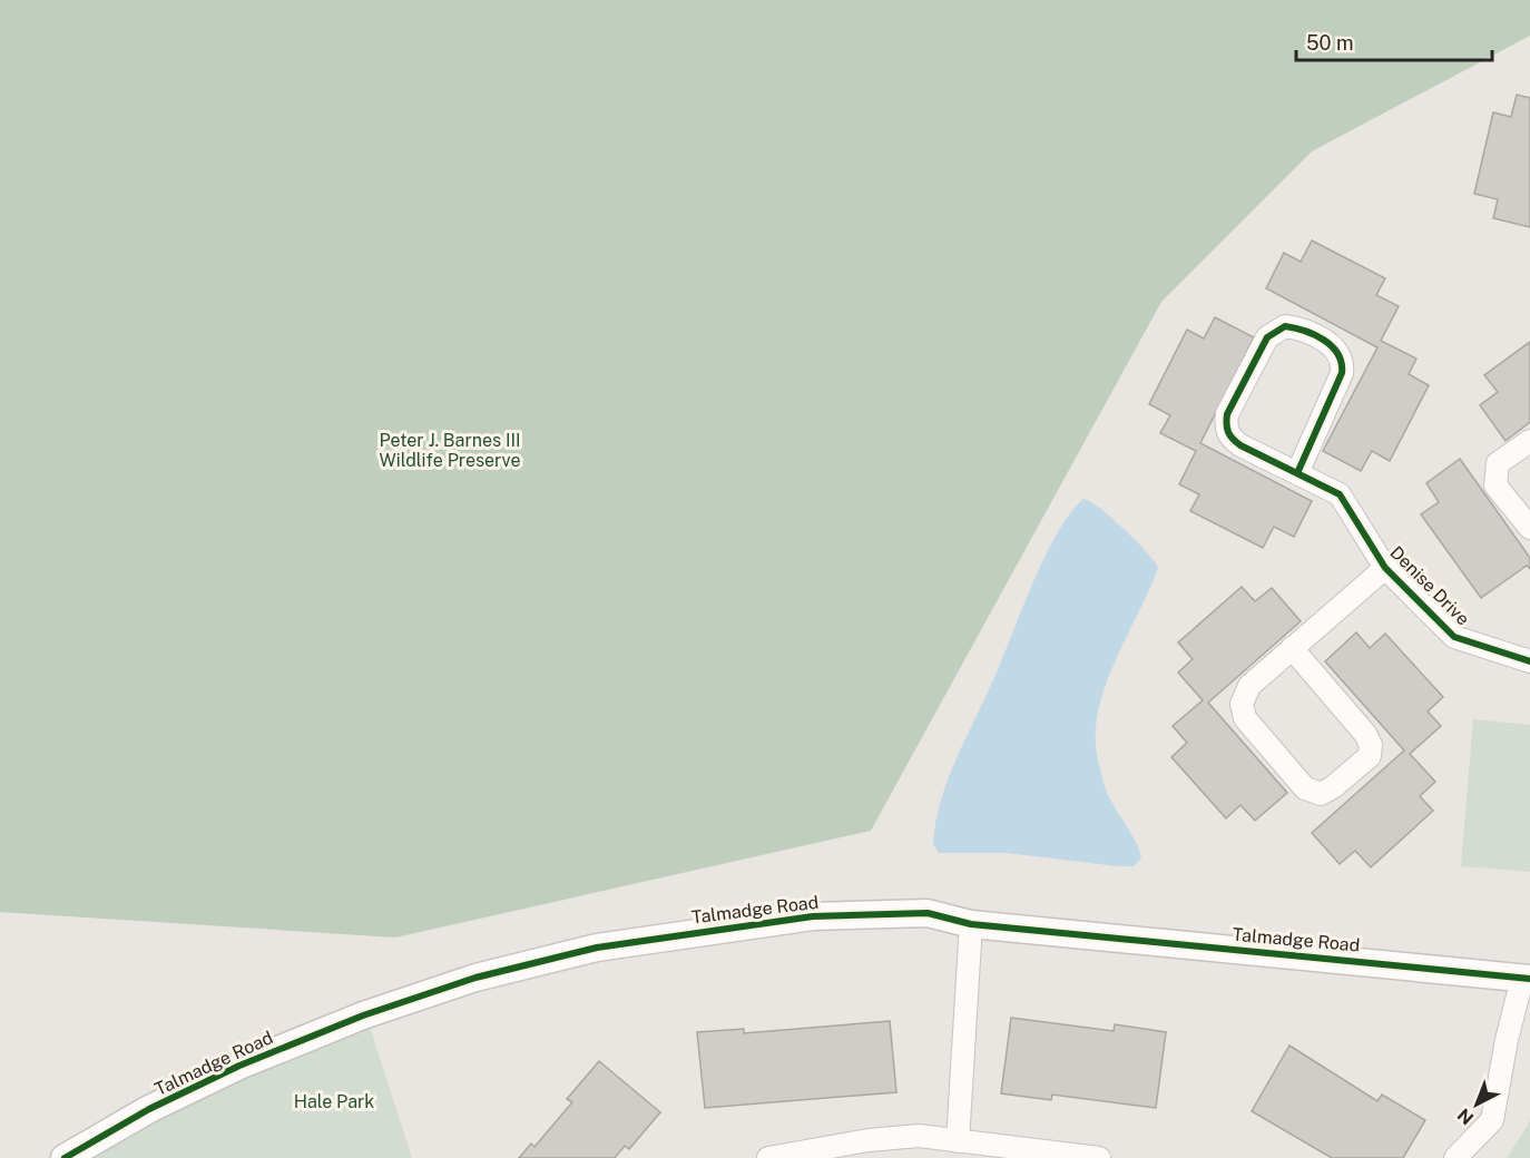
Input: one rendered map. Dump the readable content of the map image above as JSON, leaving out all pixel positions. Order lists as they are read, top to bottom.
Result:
{
  "streets": {
    "street": ["Denise Drive", "Talmadge Road"]
  },
  "parks": ["Peter J. Barnes III Wildlife Preserve", "Hale Park"],
  "scale_bar": "50 m",
  "north": "bottom left"
}
